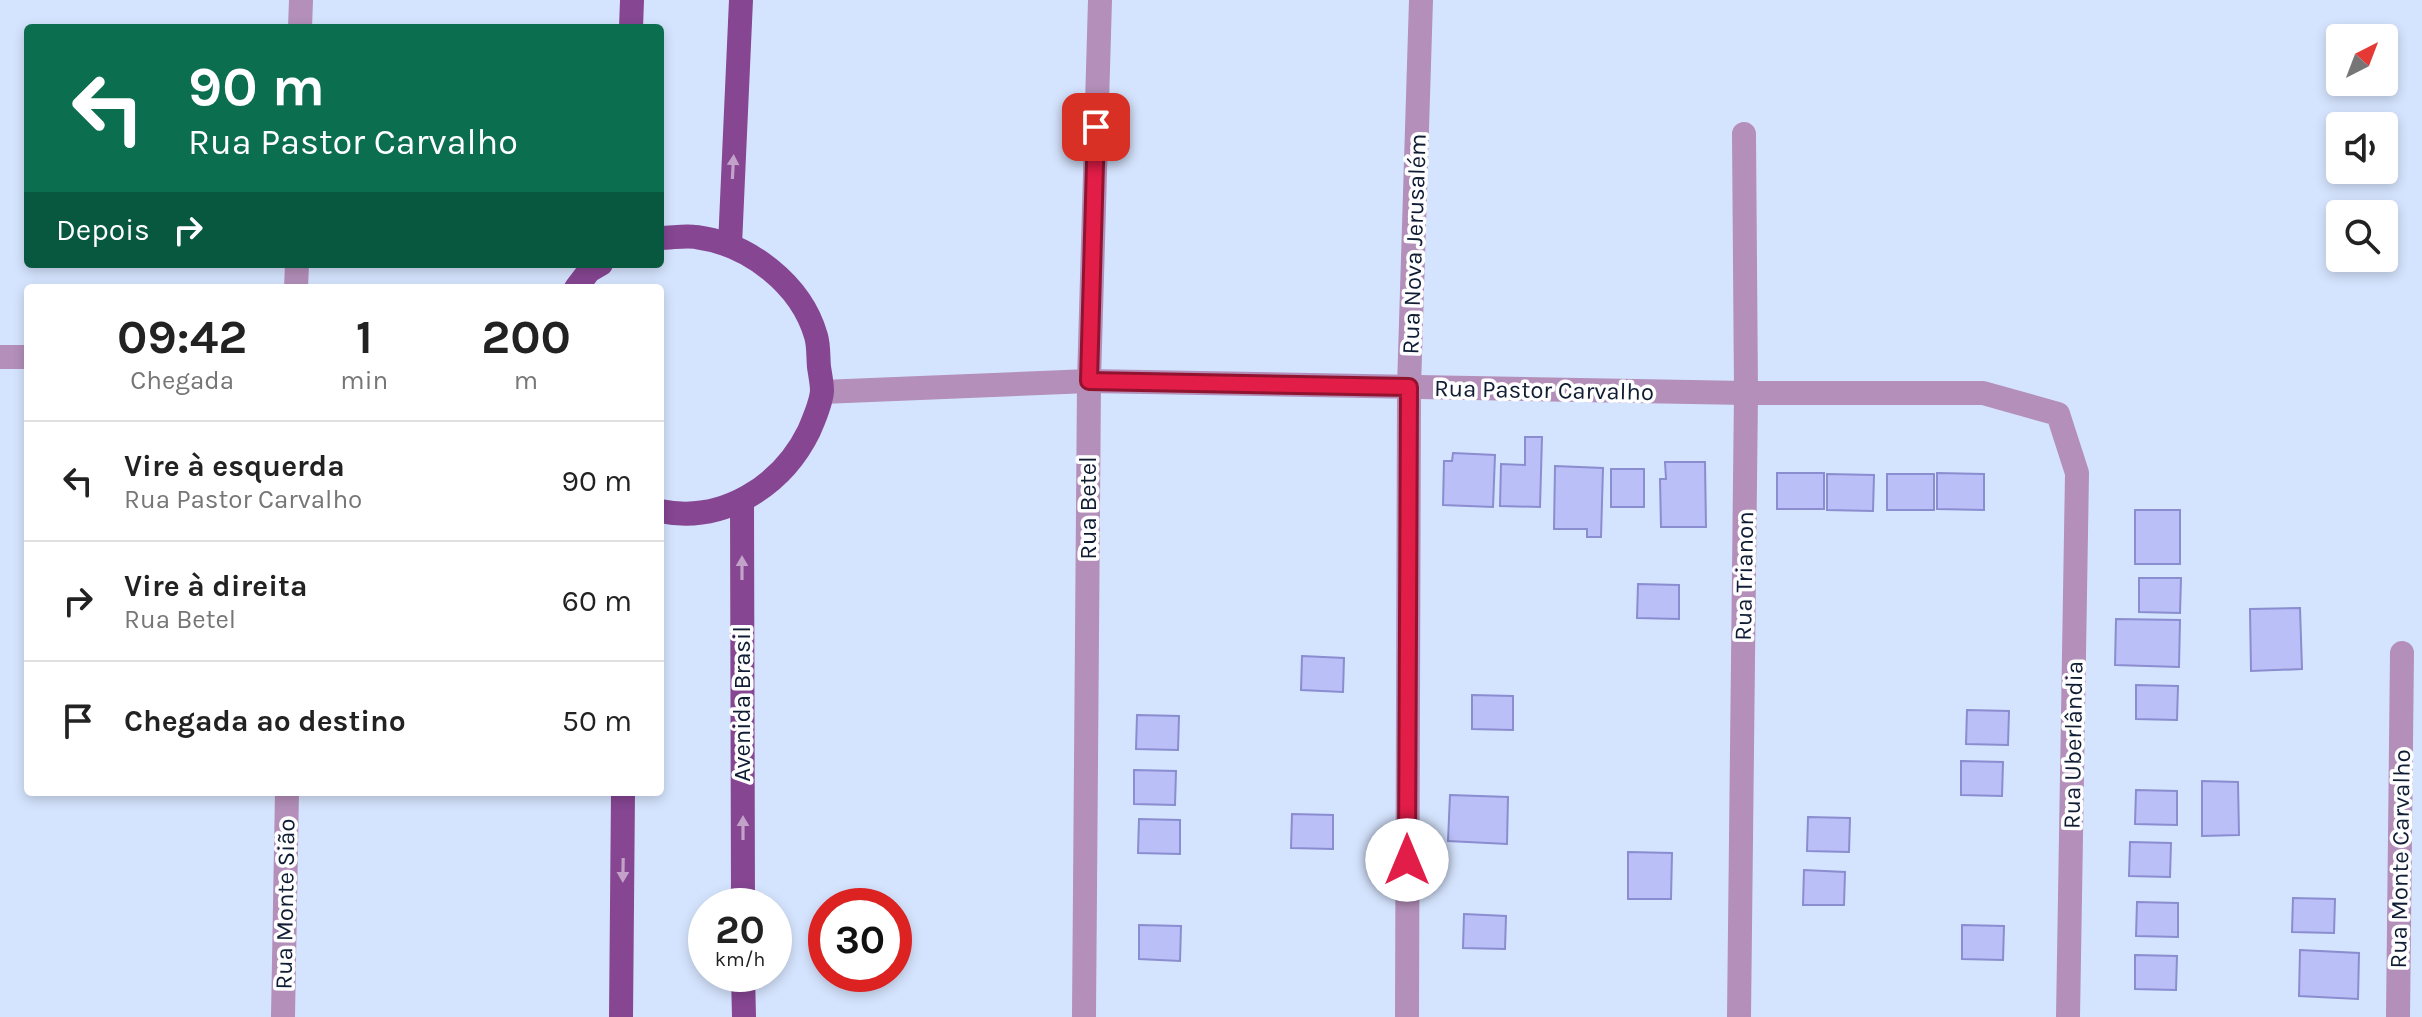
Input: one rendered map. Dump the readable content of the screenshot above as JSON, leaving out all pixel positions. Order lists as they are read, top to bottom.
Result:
{
  "streets": {
    "main road": ["Avenida Brasil"],
    "street": [
      "Rua Nova Jerusalém",
      "Rua Pastor Carvalho",
      "Rua Betel",
      "Rua Trianon",
      "Rua Uberlândia",
      "Rua Monte Carvalho",
      "Rua Monte Sião"
    ]
  },
  "crossings": [
    ["Rua Nova Jerusalém", "Rua Pastor Carvalho"],
    ["Rua Pastor Carvalho", "Rua Betel"],
    ["Rua Pastor Carvalho", "Rua Trianon"],
    ["Rua Pastor Carvalho", "Rua Uberlândia"]
  ],
  "one_way": ["Avenida Brasil"],
  "north": "top right",
  "page": {
    "turn": ["90 m", "Rua Pastor Carvalho"],
    "then": "Depois",
    "eta": [
      "09:42",
      "Chegada",
      "1",
      "min",
      "200",
      "m"
    ],
    "list": [
      {
        "name": "Vire à esquerda",
        "note": "Rua Pastor Carvalho",
        "value": "90 m"
      },
      {
        "name": "Vire à direita",
        "note": "Rua Betel",
        "value": "60 m"
      },
      {
        "name": "Chegada ao destino",
        "value": "50 m"
      }
    ],
    "speed": "20 km/h",
    "limit": "30"
  }
}
